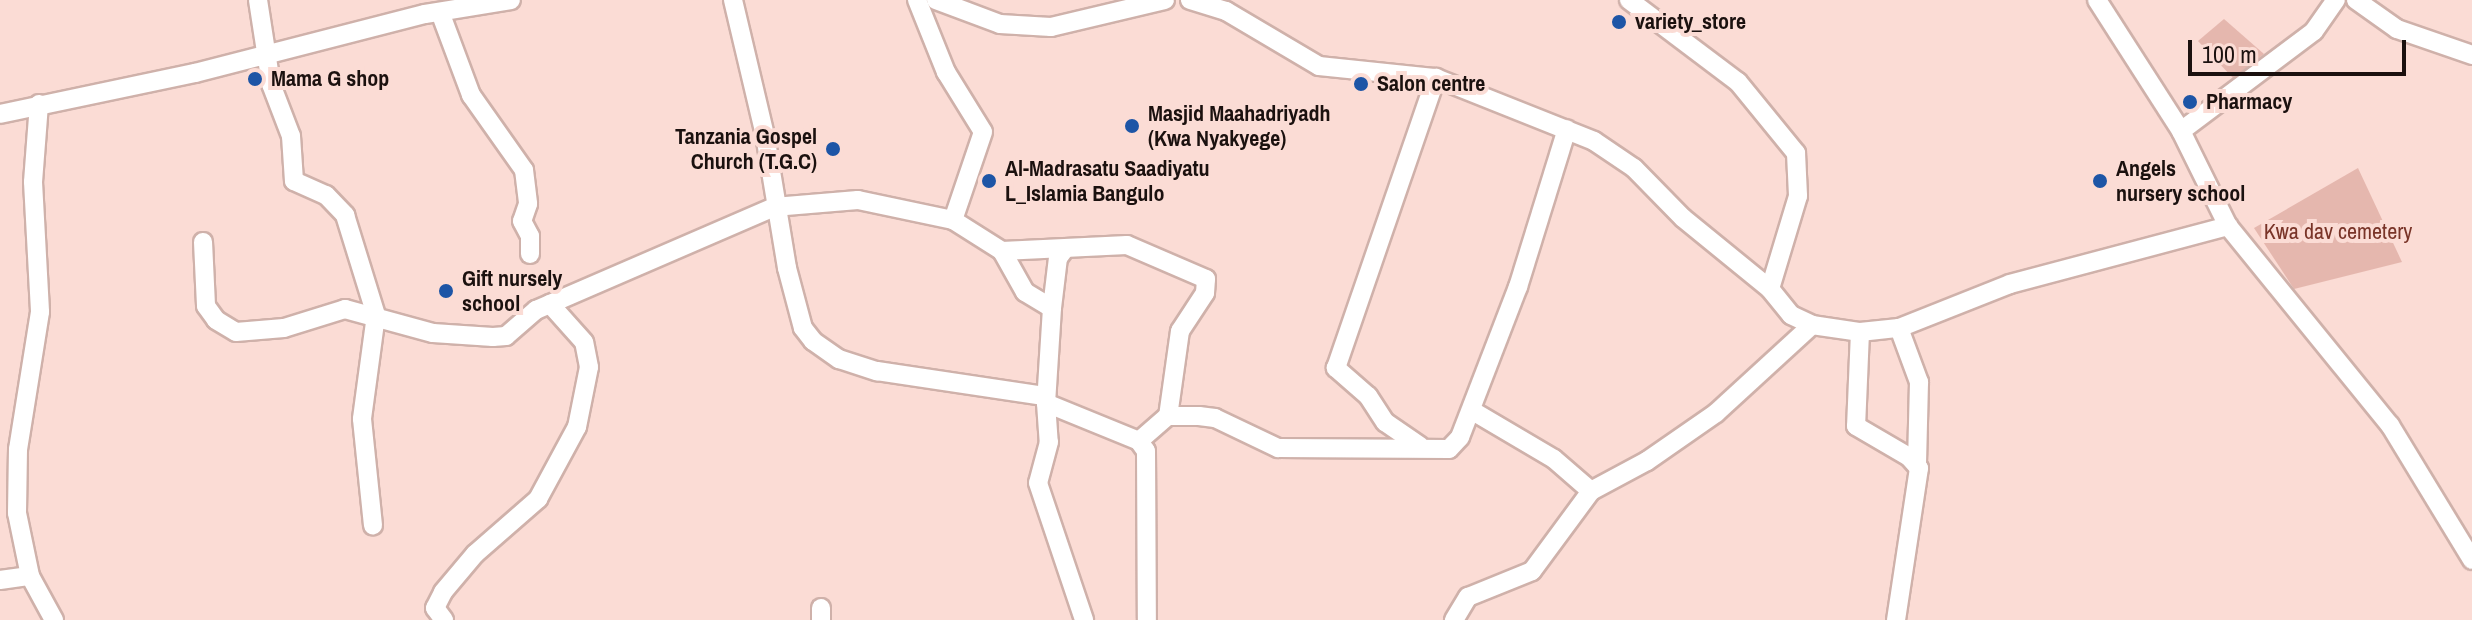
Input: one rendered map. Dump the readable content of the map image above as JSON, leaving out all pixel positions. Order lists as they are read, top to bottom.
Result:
{
  "parks": ["Kwa dav cemetery"],
  "places": [
    "variety_store",
    "Mama G shop",
    "Salon centre",
    "Pharmacy",
    "Masjid Maahadriyadh (Kwa Nyakyege)",
    "Tanzania Gospel Church (T.G.C)",
    "Al-Madrasatu Saadiyatu L_Islamia Bangulo",
    "Angels nursery school",
    "Gift nursely school"
  ],
  "scale_bar": "100 m"
}
